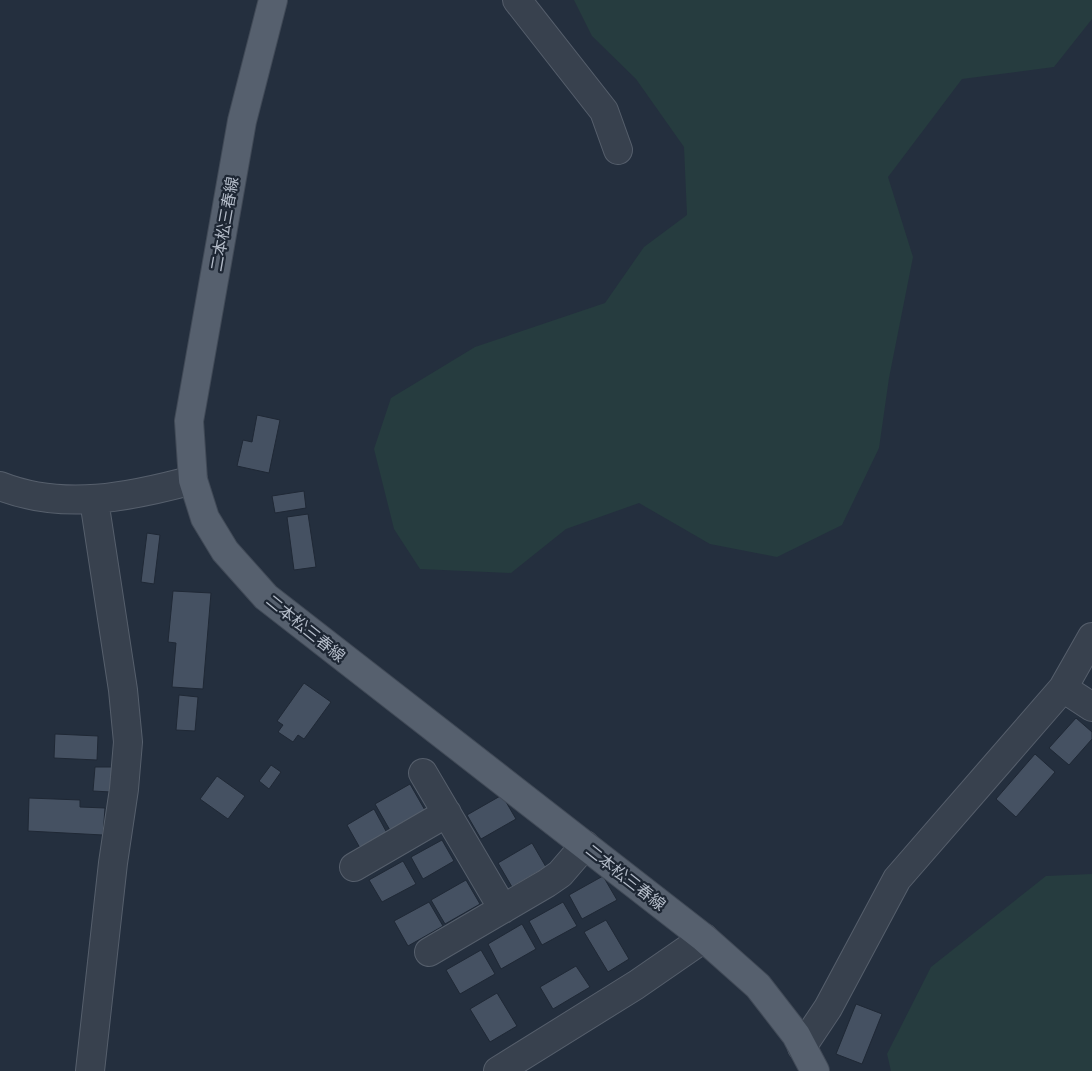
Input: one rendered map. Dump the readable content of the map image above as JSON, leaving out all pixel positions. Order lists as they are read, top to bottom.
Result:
{
  "streets": {
    "main road": ["二本松三春線"]
  }
}
